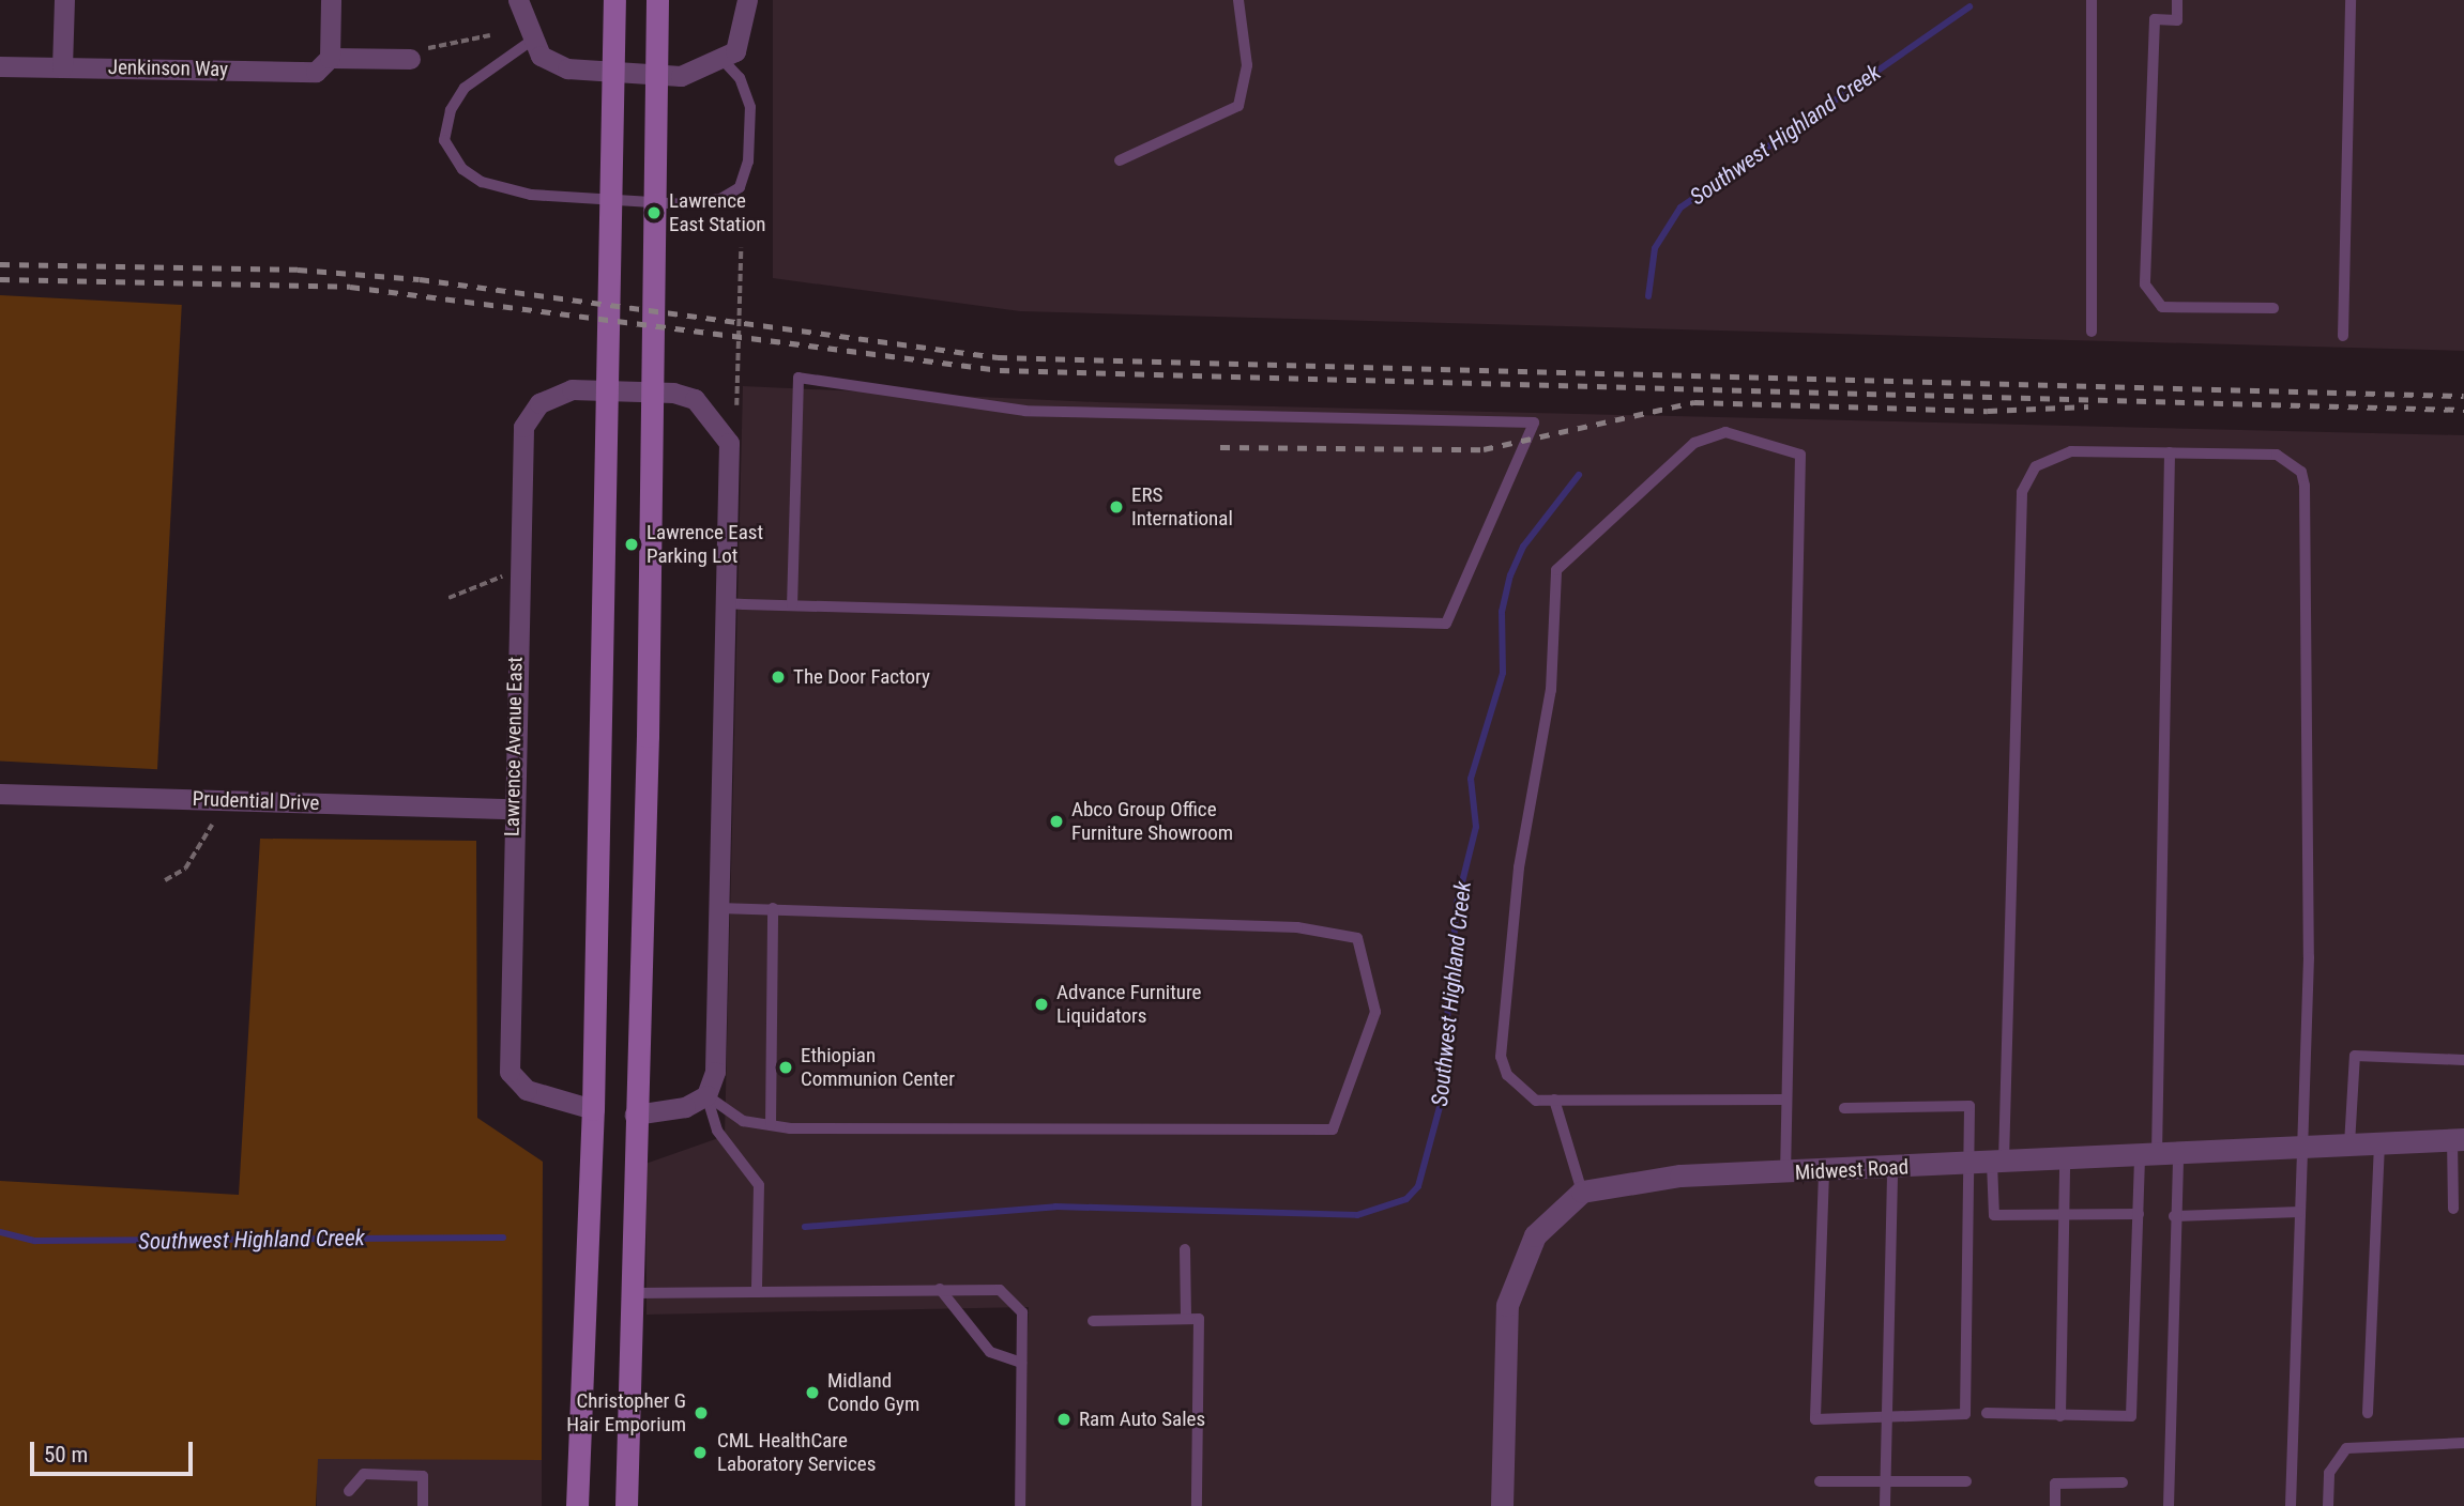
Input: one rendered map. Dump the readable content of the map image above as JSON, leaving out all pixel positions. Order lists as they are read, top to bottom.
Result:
{
  "streets": {
    "street": [
      "Jenkinson Way",
      "Lawrence Avenue East",
      "Prudential Drive",
      "Midwest Road"
    ]
  },
  "crossings": [
    ["Lawrence Avenue East", "Prudential Drive"]
  ],
  "water": ["Southwest Highland Creek"],
  "places": [
    "Lawrence East Station",
    "ERS International",
    "Lawrence East Parking Lot",
    "The Door Factory",
    "Abco Group Office Furniture Showroom",
    "Advance Furniture Liquidators",
    "Ethiopian Communion Center",
    "Midland Condo Gym",
    "Christopher G Hair Emporium",
    "Ram Auto Sales",
    "CML HealthCare Laboratory Services"
  ],
  "scale_bar": "50 m"
}
